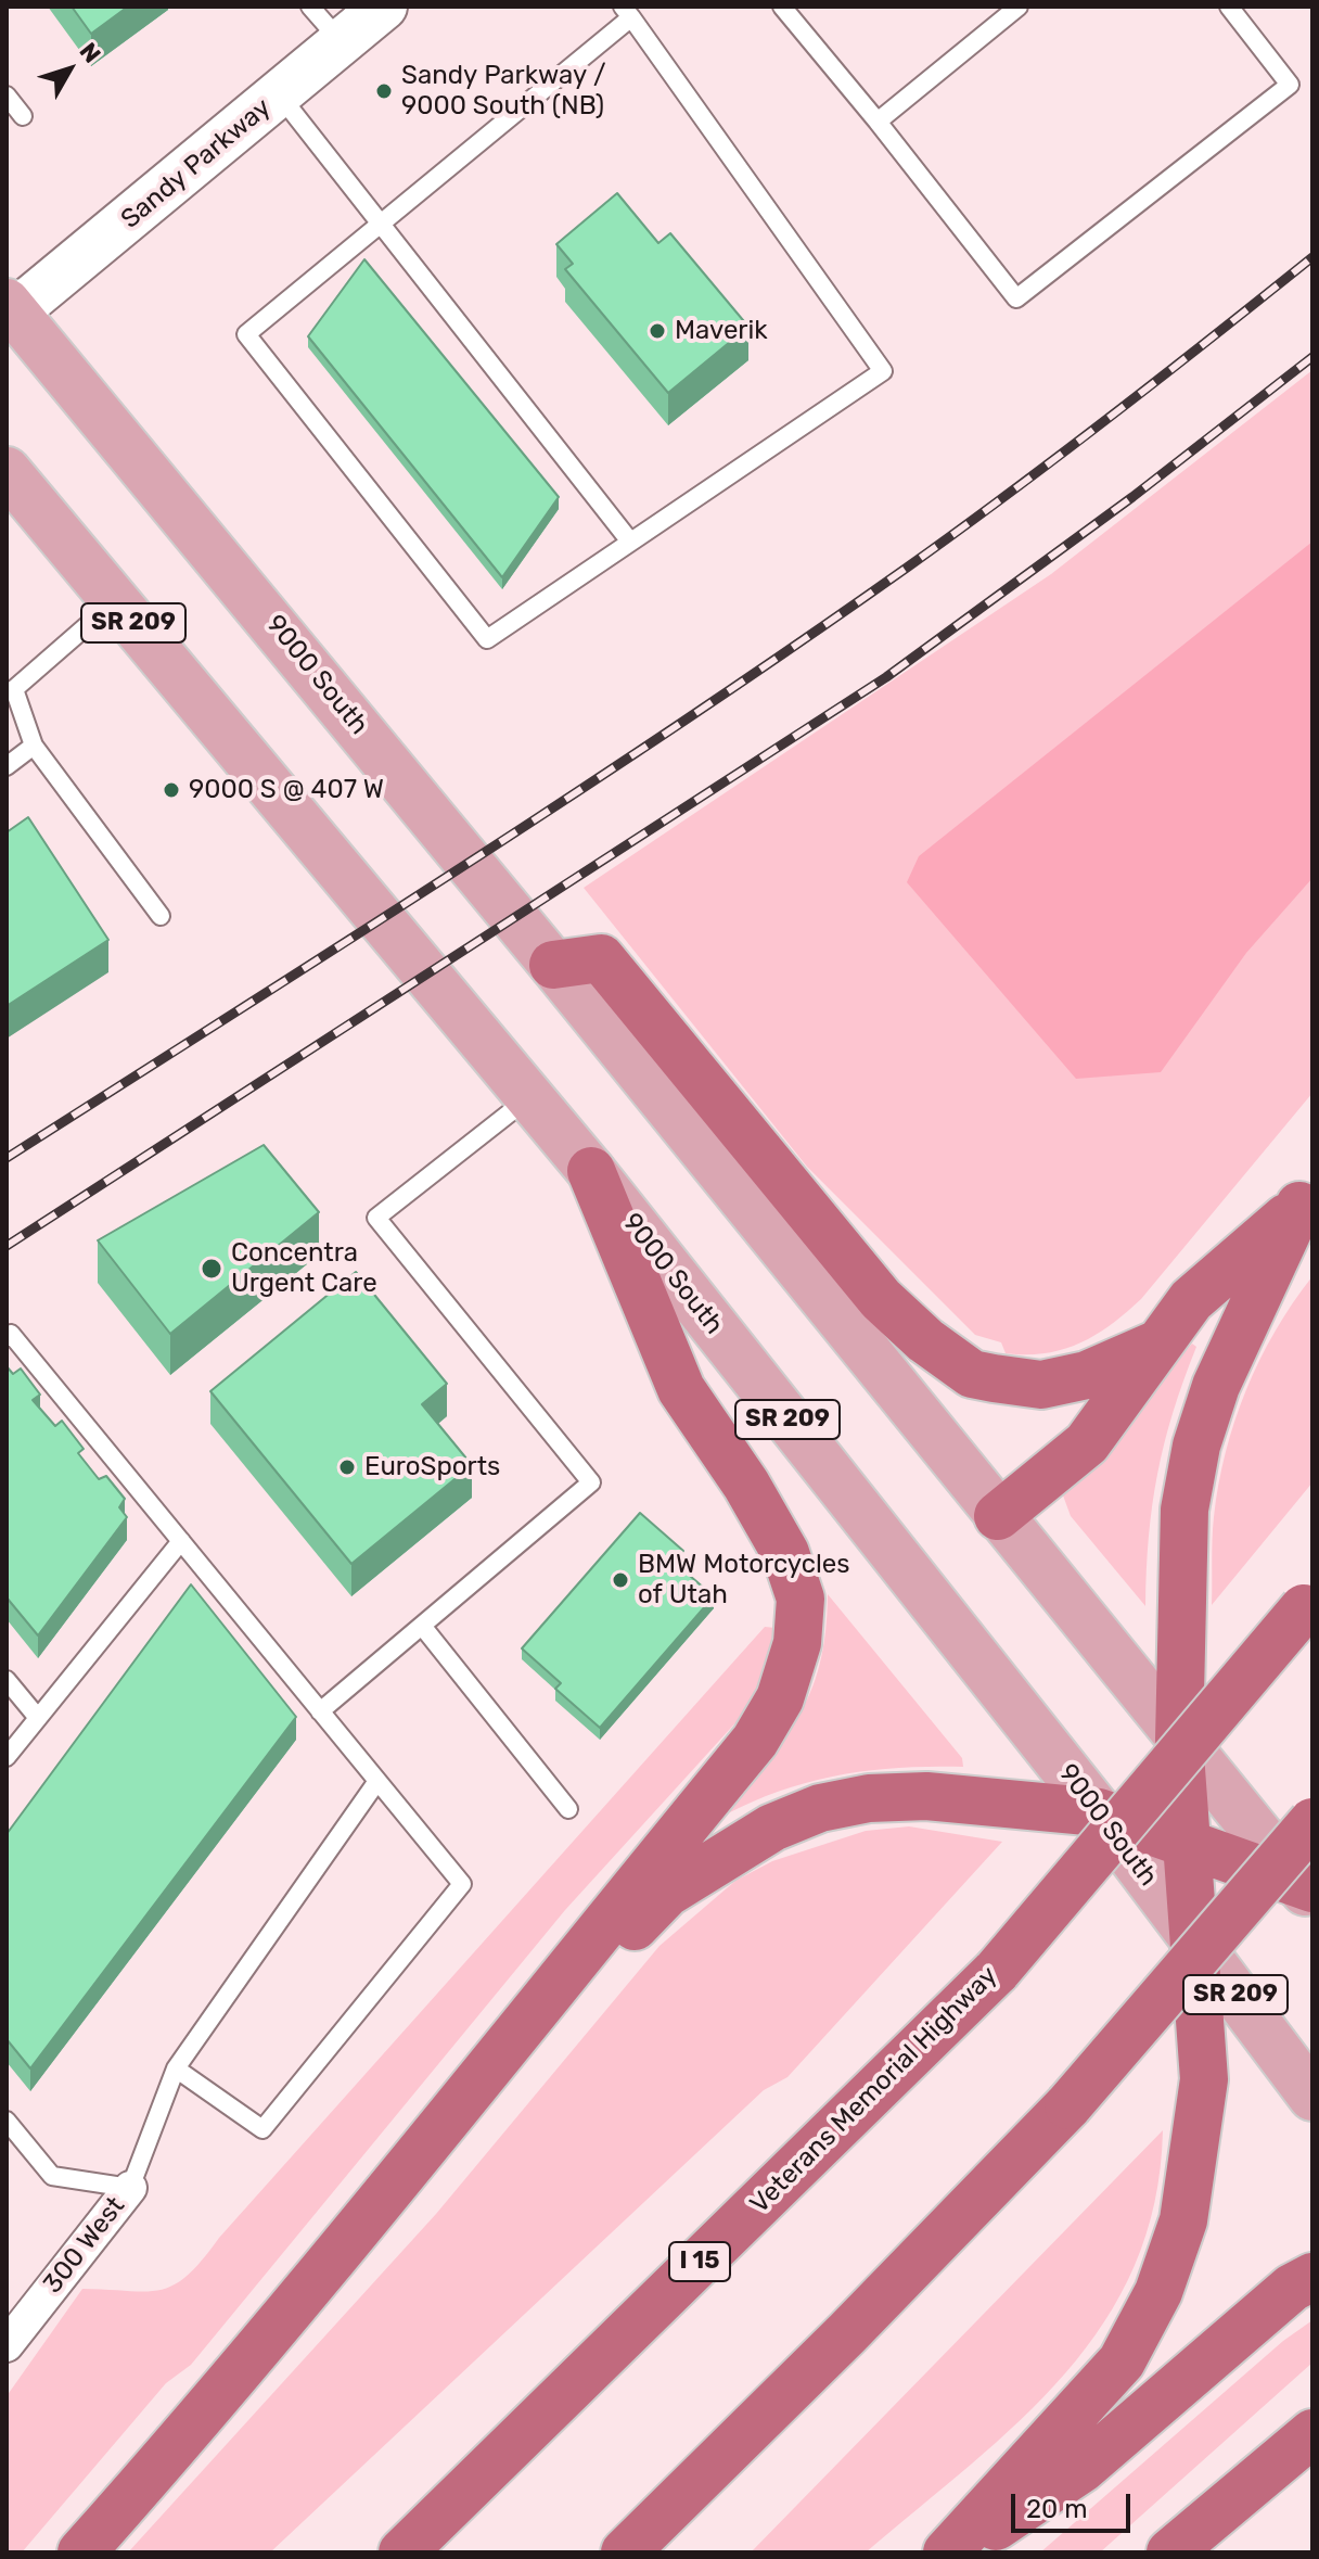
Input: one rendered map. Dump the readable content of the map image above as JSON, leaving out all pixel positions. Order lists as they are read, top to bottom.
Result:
{
  "streets": {
    "highway": ["Veterans Memorial Highway", "I 15"],
    "main road": ["Sandy Parkway", "SR 209", "9000 South"],
    "street": ["300 West"]
  },
  "crossings": [
    ["Sandy Parkway", "9000 South"]
  ],
  "places": [
    "Sandy Parkway / 9000 South (NB)",
    "Maverik",
    "9000 S @ 407 W",
    "Concentra Urgent Care",
    "EuroSports",
    "BMW Motorcycles of Utah"
  ],
  "scale_bar": "20 m",
  "north": "top right"
}
